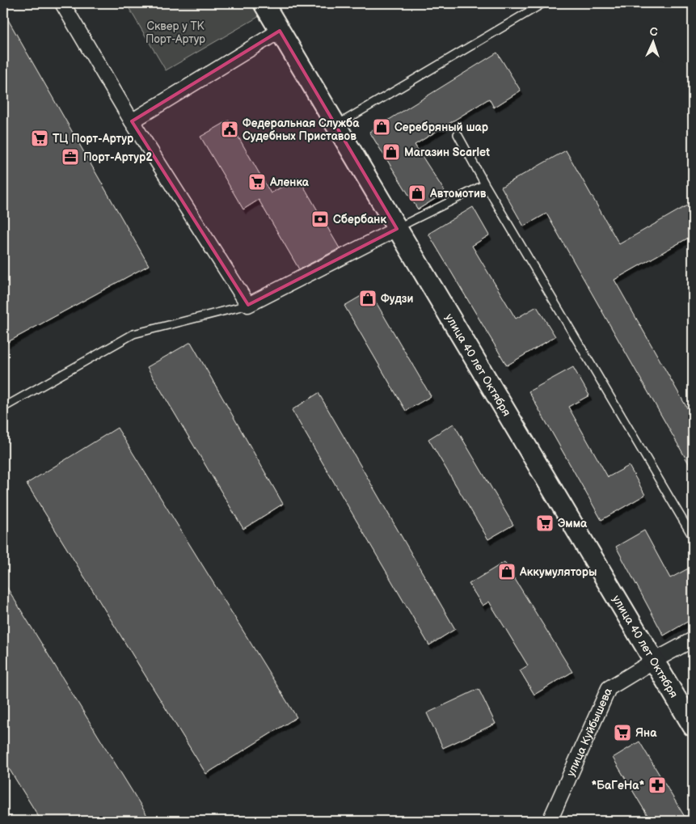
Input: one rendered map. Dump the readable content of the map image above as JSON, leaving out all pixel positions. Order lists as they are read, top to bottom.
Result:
{
  "streets": {
    "main road": ["улица 40 лет Октября"],
    "street": ["улица Куйбышева"]
  },
  "crossings": [
    ["улица 40 лет Октября", "улица Куйбышева"]
  ],
  "parks": ["Сквер у ТК Порт-Артур"],
  "places": {
    "shop": [
      "Серебряный шар",
      "Магазин Scarlet",
      "Автомотив",
      "Фудзи",
      "Аккумуляторы"
    ],
    "public building": ["Федеральная Служба Судебных Приставов"],
    "supermarket": [
      "ТЦ Порт-Артур",
      "Аленка",
      "Эмма",
      "Яна"
    ],
    "office": ["Порт-Артур2"],
    "bank": ["Сбербанк"],
    "pharmacy": ["*БаГеНа*"]
  },
  "north": "top"
}
